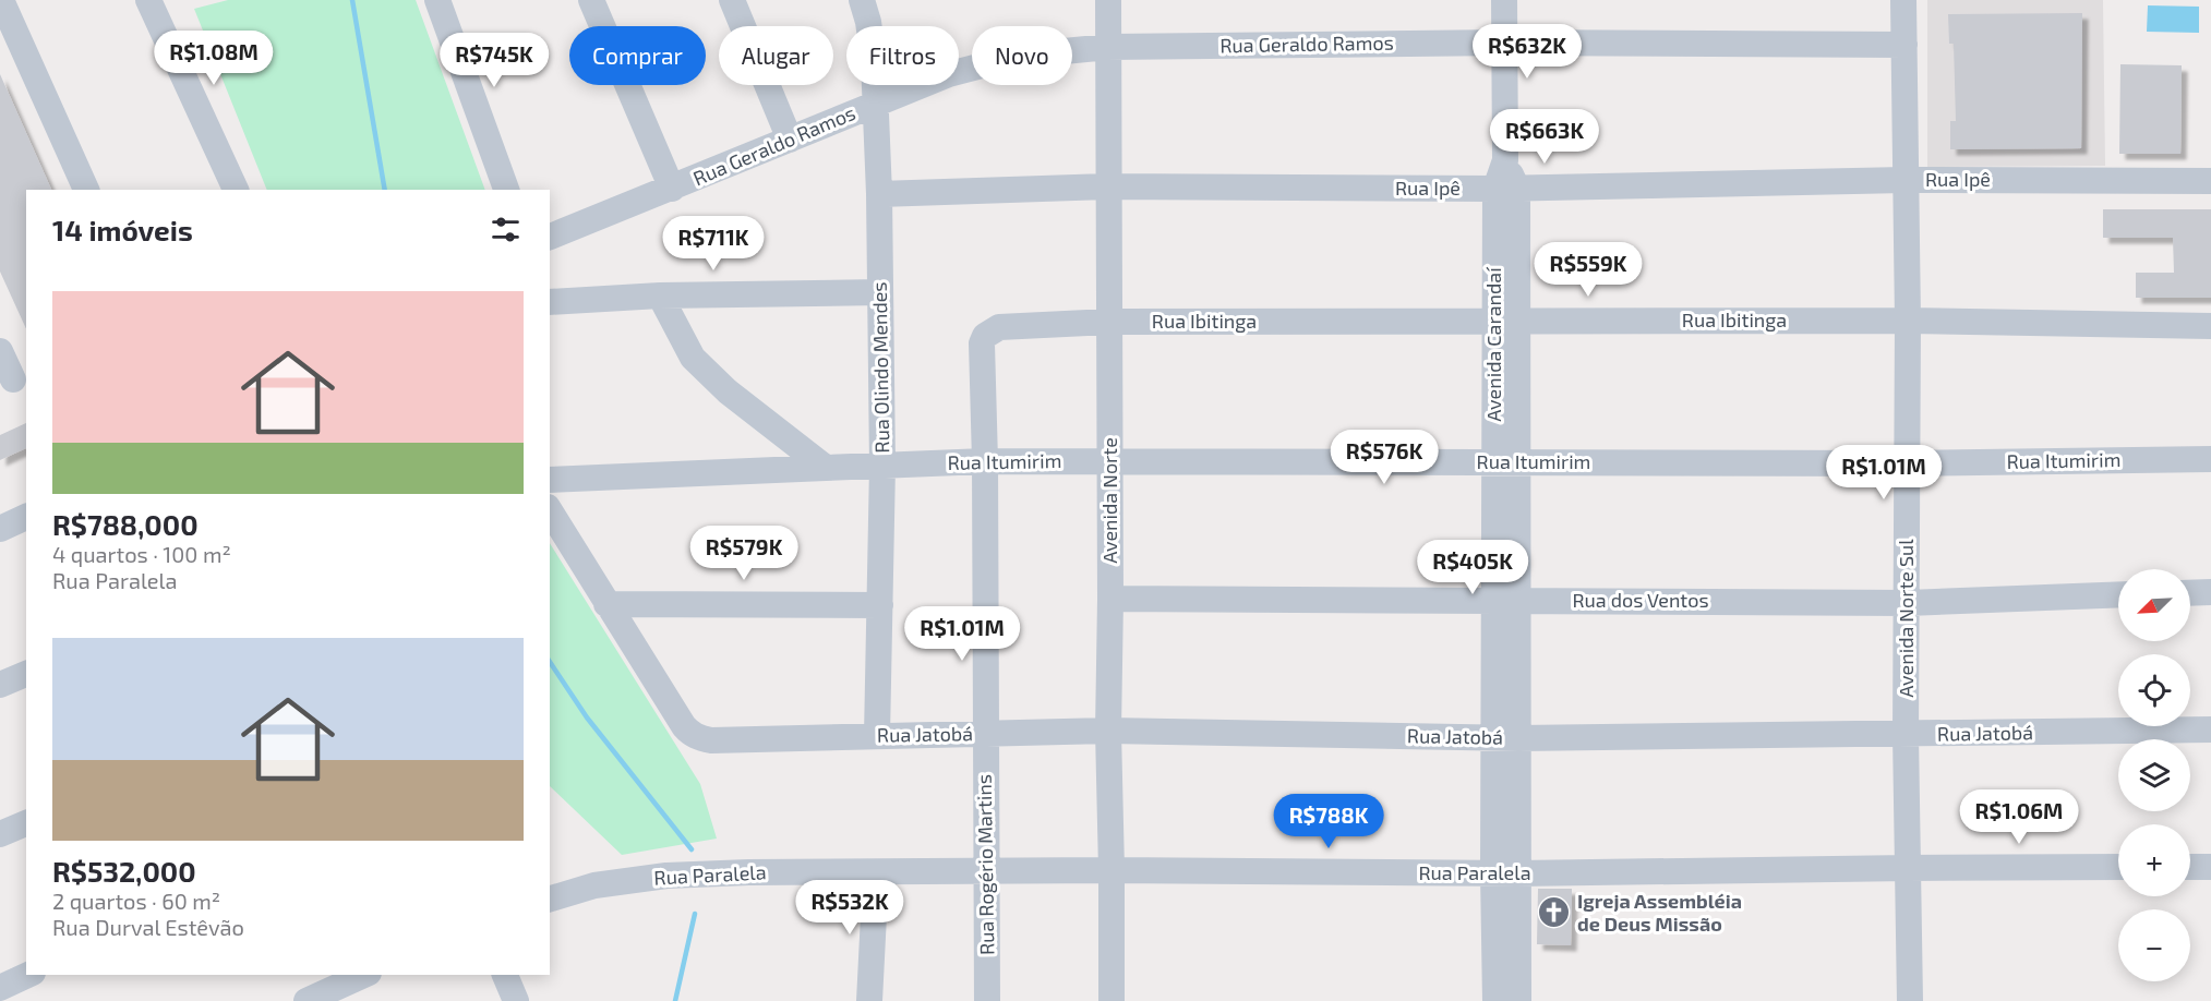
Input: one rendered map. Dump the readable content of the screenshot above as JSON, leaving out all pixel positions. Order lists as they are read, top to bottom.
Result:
{
  "streets": {
    "street": [
      "Rua Geraldo Ramos",
      "Rua Ipê",
      "Rua Ibitinga",
      "Avenida Carandaí",
      "Rua Olindo Mendes",
      "Rua Itumirim",
      "Avenida Norte",
      "Rua dos Ventos",
      "Avenida Norte Sul",
      "Rua Jatobá",
      "Rua Rogério Martins",
      "Rua Paralela"
    ]
  },
  "crossings": [
    ["Rua Geraldo Ramos", "Avenida Carandaí"],
    ["Rua Geraldo Ramos", "Rua Olindo Mendes"],
    ["Rua Geraldo Ramos", "Avenida Norte"],
    ["Rua Geraldo Ramos", "Avenida Norte Sul"],
    ["Rua Ipê", "Avenida Carandaí"],
    ["Rua Ipê", "Rua Olindo Mendes"],
    ["Rua Ipê", "Avenida Norte"],
    ["Rua Ipê", "Avenida Norte Sul"],
    ["Rua Ibitinga", "Avenida Carandaí"],
    ["Rua Ibitinga", "Avenida Norte"],
    ["Rua Ibitinga", "Avenida Norte Sul"],
    ["Rua Ibitinga", "Rua Rogério Martins"],
    ["Avenida Carandaí", "Rua Itumirim"],
    ["Avenida Carandaí", "Rua dos Ventos"],
    ["Avenida Carandaí", "Rua Jatobá"],
    ["Avenida Carandaí", "Rua Paralela"],
    ["Rua Olindo Mendes", "Rua Itumirim"],
    ["Rua Olindo Mendes", "Rua Jatobá"],
    ["Rua Itumirim", "Avenida Norte"],
    ["Rua Itumirim", "Avenida Norte Sul"],
    ["Rua Itumirim", "Rua Rogério Martins"],
    ["Avenida Norte", "Rua dos Ventos"],
    ["Avenida Norte", "Rua Jatobá"],
    ["Avenida Norte", "Rua Paralela"],
    ["Rua dos Ventos", "Avenida Norte Sul"],
    ["Avenida Norte Sul", "Rua Jatobá"],
    ["Avenida Norte Sul", "Rua Paralela"],
    ["Rua Jatobá", "Rua Rogério Martins"],
    ["Rua Rogério Martins", "Rua Paralela"]
  ],
  "places": {
    "church": ["Igreja Assembléia de Deus Missão"]
  },
  "north": "bottom left",
  "page": {
    "price": [
      "R$632K",
      "R$1.08M",
      "R$745K",
      "R$663K",
      "R$711K",
      "R$559K",
      "R$576K",
      "R$1.01M",
      "R$579K",
      "R$405K",
      "R$1.01M",
      "R$1.06M",
      "R$788K",
      "R$532K"
    ],
    "chip": [
      "Comprar",
      "Alugar",
      "Filtros",
      "Novo"
    ],
    "heading": "14 imóveis",
    "list": [
      {
        "name": "R$788,000",
        "note": "4 quartos · 100 m² · Rua Paralela"
      },
      {
        "name": "R$532,000",
        "note": "2 quartos · 60 m² · Rua Durval Estêvão"
      }
    ],
    "map_buttons": ["+", "−"]
  }
}
